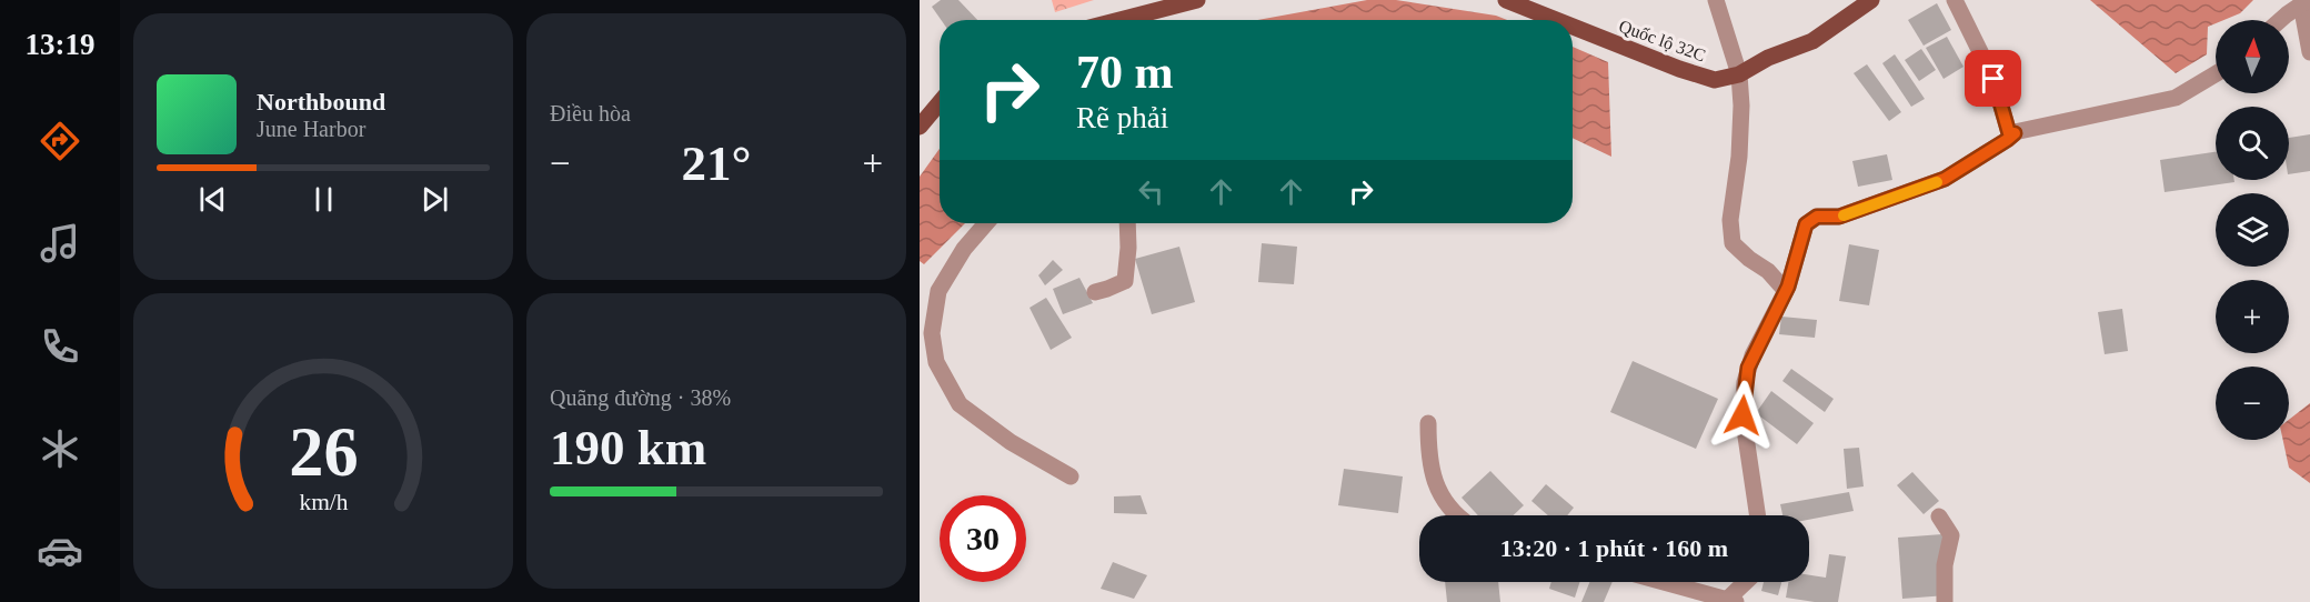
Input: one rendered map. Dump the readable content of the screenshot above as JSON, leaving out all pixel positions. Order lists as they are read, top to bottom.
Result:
{
  "streets": {
    "main road": ["Quốc lộ 32C"]
  },
  "north": "top",
  "page": {
    "tabs": "13:19",
    "tile": [
      "Điều hòa",
      ["Quãng đường · 38%", "190 km"]
    ],
    "map_buttons": ["+", "−"],
    "turn": ["70 m", "Rẽ phải"],
    "song": ["Northbound", "June Harbor"],
    "heat": ["−", "21°", "+"],
    "limit": "30",
    "trip": "13:20 · 1 phút · 160 m",
    "gauge": ["26", "km/h"]
  }
}
